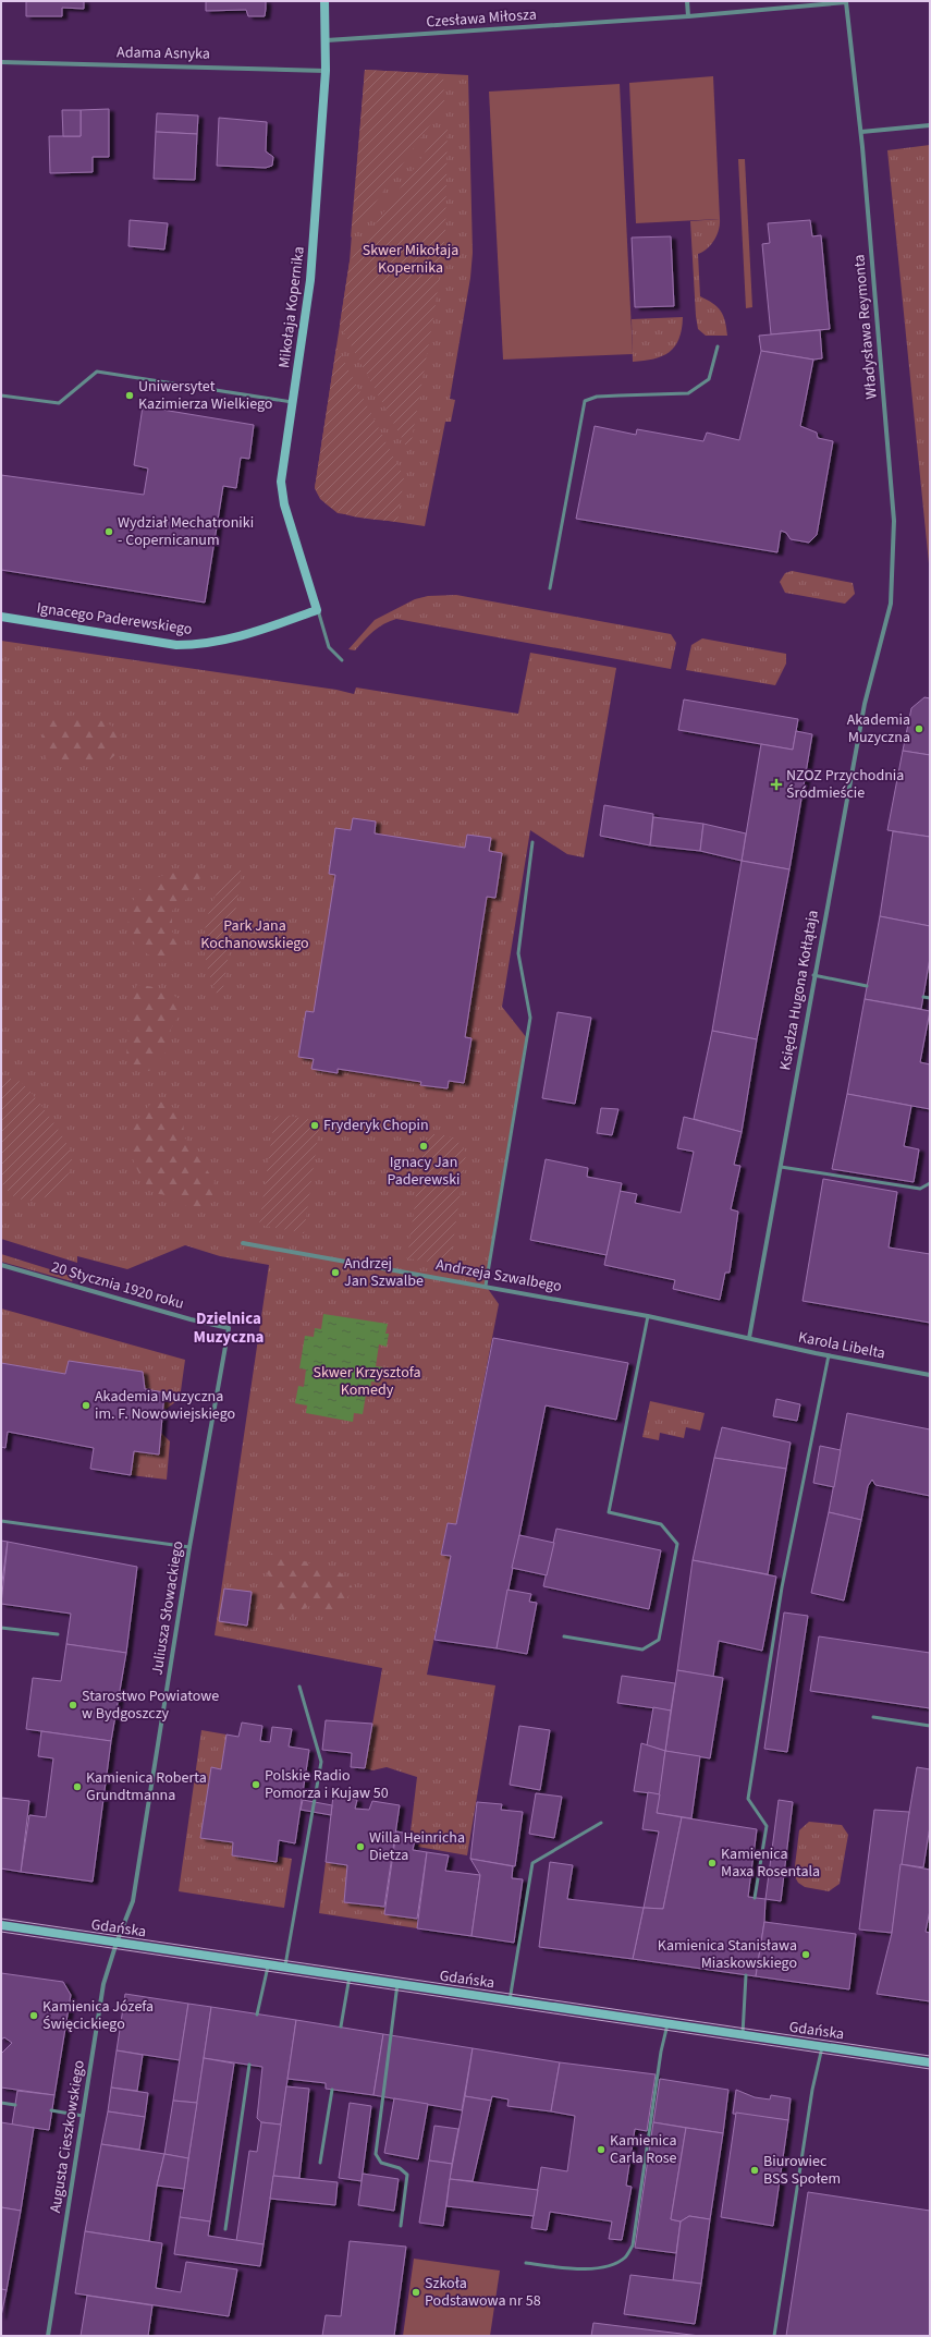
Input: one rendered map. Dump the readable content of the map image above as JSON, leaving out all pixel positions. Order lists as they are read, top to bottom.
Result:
{
  "streets": {
    "street": [
      "Czesława Miłosza",
      "Adama Asnyka",
      "Mikołaja Kopernika",
      "Władysława Reymonta",
      "Ignacego Paderewskiego",
      "Księdza Hugona Kołłątaja",
      "Andrzeja Szwalbego",
      "20 Stycznia 1920 roku",
      "Karola Libelta",
      "Juliusza Słowackiego",
      "Gdańska",
      "Augusta Cieszkowskiego"
    ]
  },
  "crossings": [
    ["Czesława Miłosza", "Mikołaja Kopernika"],
    ["Czesława Miłosza", "Władysława Reymonta"],
    ["Adama Asnyka", "Mikołaja Kopernika"],
    ["Mikołaja Kopernika", "Ignacego Paderewskiego"],
    ["Władysława Reymonta", "Księdza Hugona Kołłątaja"],
    ["Księdza Hugona Kołłątaja", "Andrzeja Szwalbego"],
    ["Księdza Hugona Kołłątaja", "Karola Libelta"],
    ["Andrzeja Szwalbego", "Karola Libelta"],
    ["20 Stycznia 1920 roku", "Juliusza Słowackiego"],
    ["Juliusza Słowackiego", "Gdańska"],
    ["Juliusza Słowackiego", "Augusta Cieszkowskiego"],
    ["Gdańska", "Augusta Cieszkowskiego"]
  ],
  "districts": ["Dzielnica Muzyczna"],
  "parks": ["Skwer Mikołaja Kopernika", "Park Jana Kochanowskiego", "Skwer Krzysztofa Komedy"],
  "places": {
    "other": [
      "Uniwersytet Kazimierza Wielkiego",
      "Wydział Mechatroniki - Copernicanum",
      "Akademia Muzyczna",
      "Fryderyk Chopin",
      "Ignacy Jan Paderewski",
      "Andrzej Jan Szwalbe",
      "Akademia Muzyczna im. F. Nowowiejskiego",
      "Starostwo Powiatowe w Bydgoszczy",
      "Polskie Radio Pomorza i Kujaw 50",
      "Kamienica Roberta Grundtmanna",
      "Willa Heinricha Dietza",
      "Kamienica Maxa Rosentala",
      "Kamienica Stanisława Miaskowskiego",
      "Kamienica Józefa Święcickiego",
      "Kamienica Carla Rose",
      "Biurowiec BSS Społem",
      "Szkoła Podstawowa nr 58"
    ],
    "health": ["NZOZ Przychodnia Śródmieście"]
  }
}
